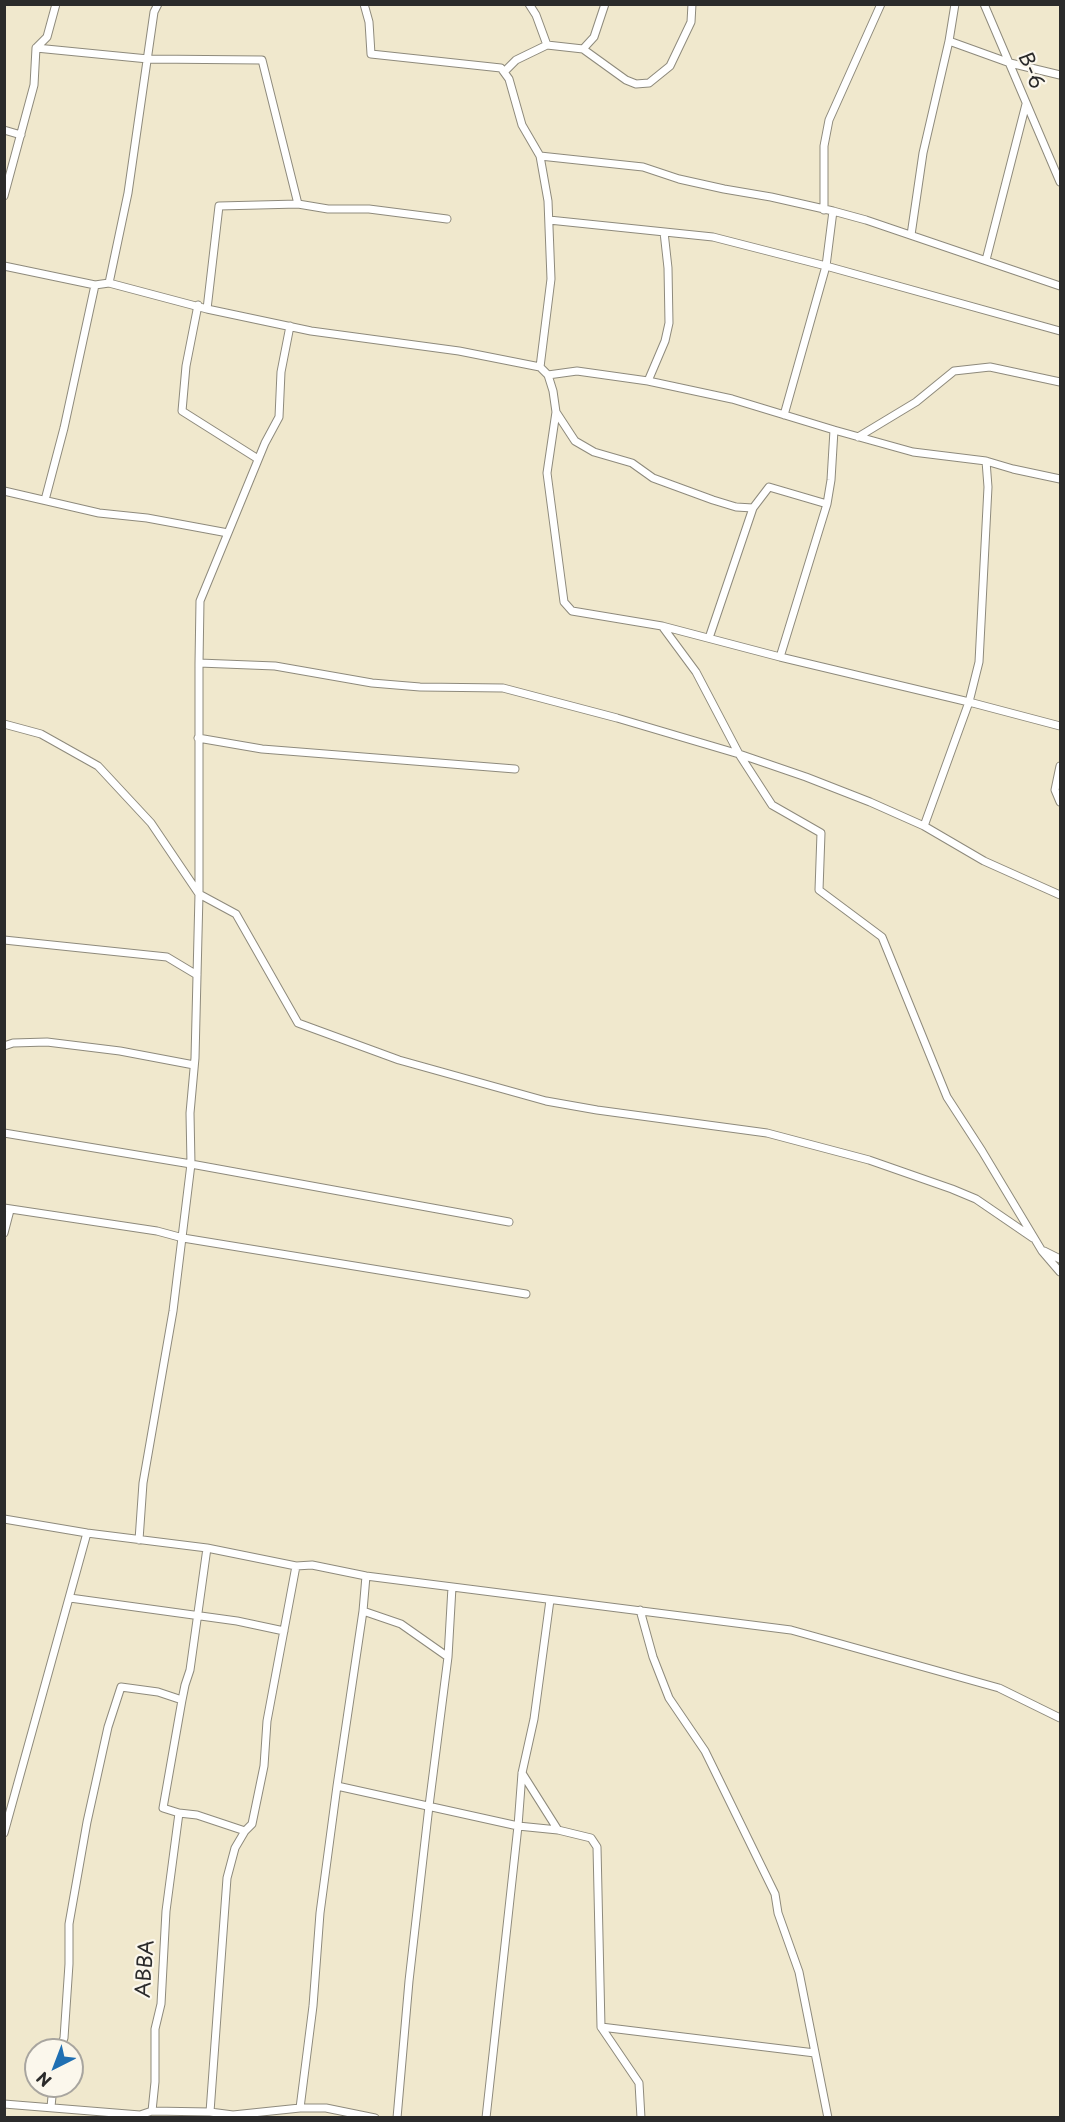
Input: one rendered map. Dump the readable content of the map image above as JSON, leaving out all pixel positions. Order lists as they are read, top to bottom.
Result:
{
  "streets": {
    "street": ["B-6", "ABBA"]
  },
  "north": "bottom left"
}
